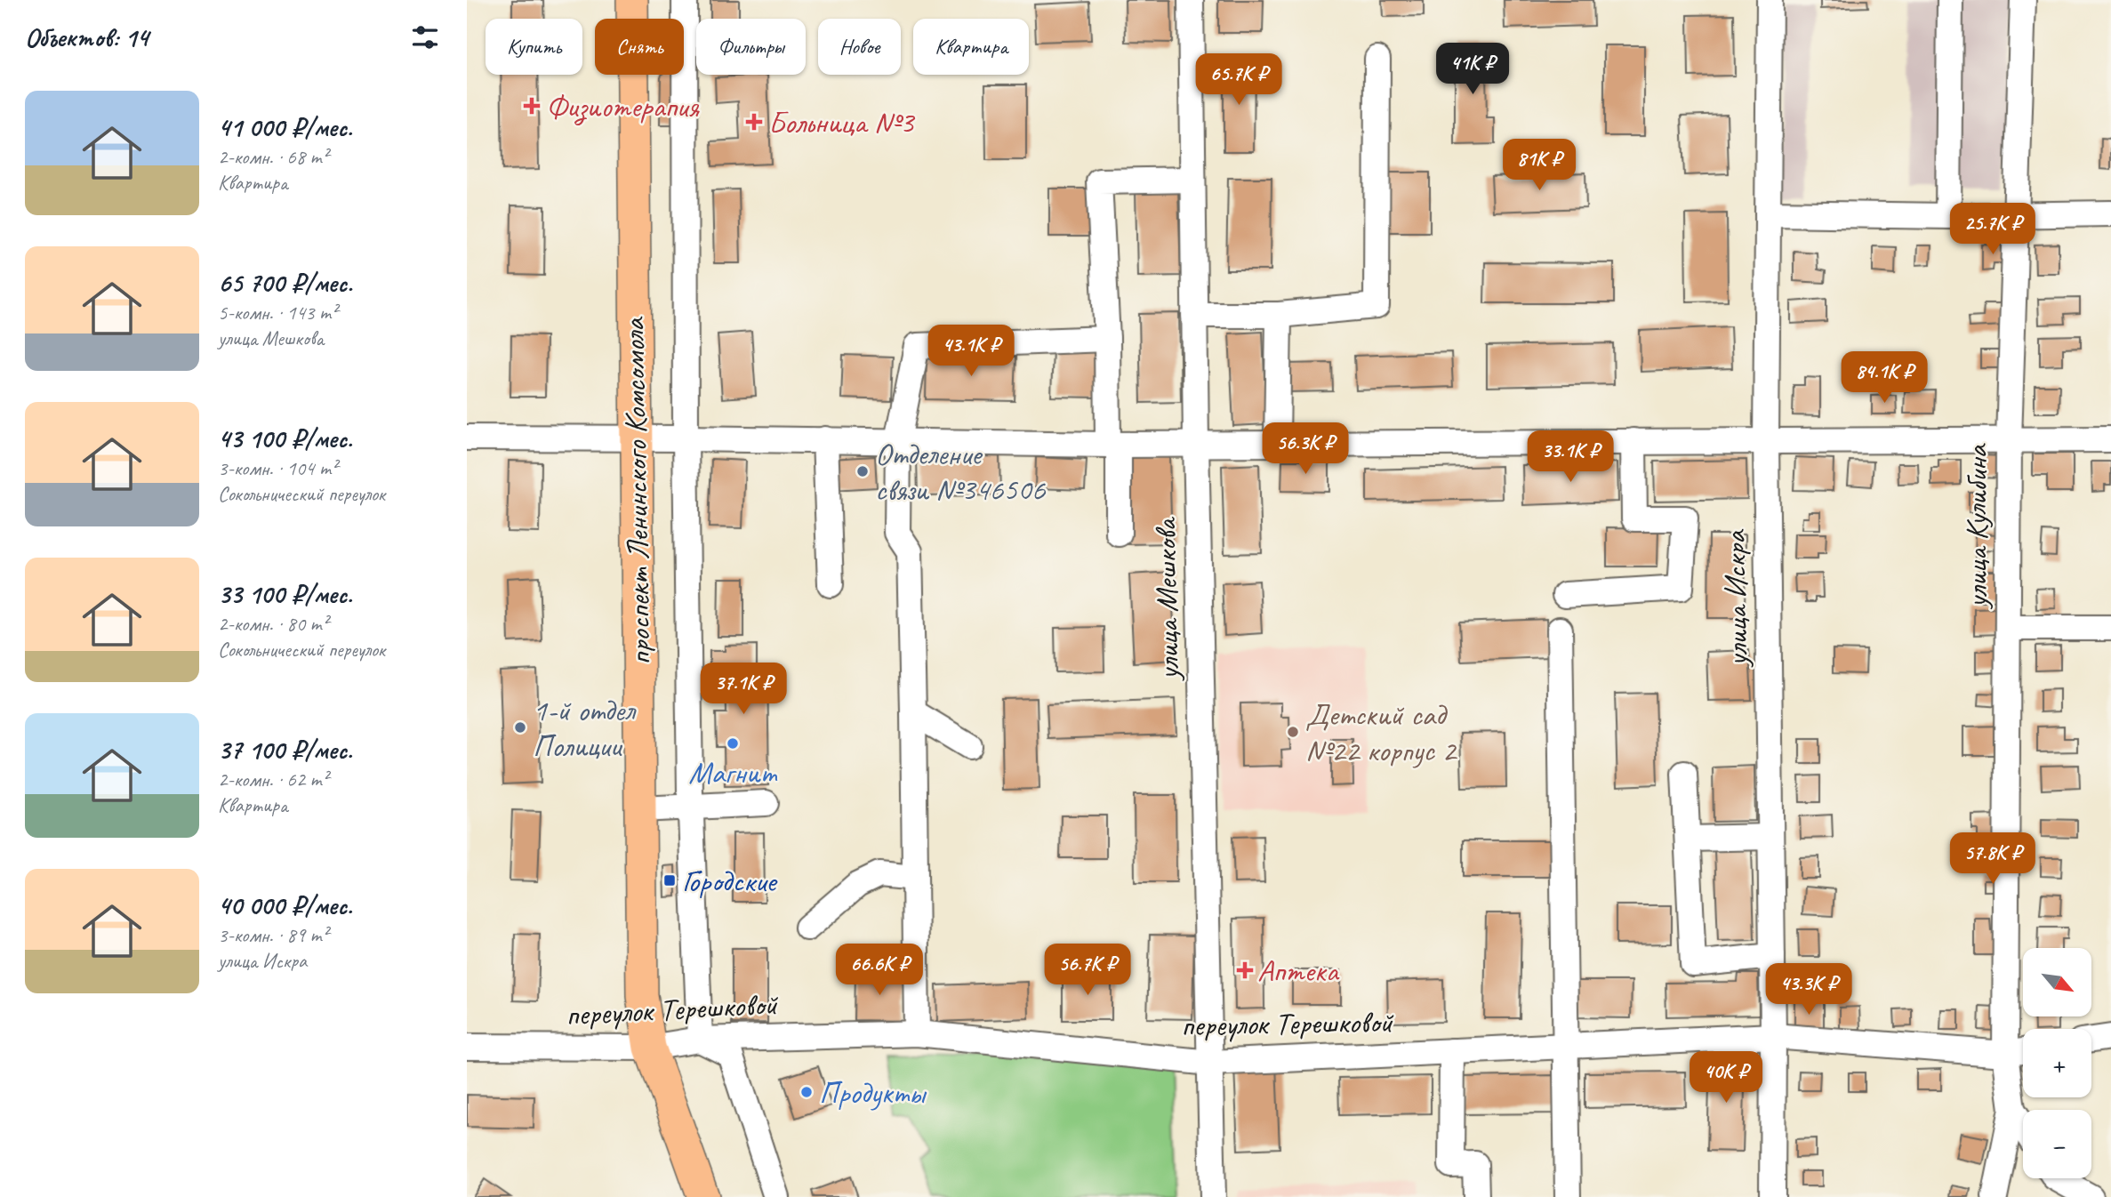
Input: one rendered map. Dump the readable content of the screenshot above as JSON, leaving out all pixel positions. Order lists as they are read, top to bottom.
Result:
{
  "streets": {
    "main road": ["проспект Ленинского Комсомола"],
    "street": [
      "улица Кулибина",
      "улица Искра",
      "улица Мешкова",
      "переулок Терешковой"
    ]
  },
  "crossings": [
    ["проспект Ленинского Комсомола", "переулок Терешковой"],
    ["улица Кулибина", "переулок Терешковой"],
    ["улица Искра", "переулок Терешковой"],
    ["улица Мешкова", "переулок Терешковой"]
  ],
  "places": {
    "health": ["Физиотерапия", "Больница №3", "Аптека"],
    "other": [
      "Отделение связи №346506",
      "1-й отдел Полиции",
      "Детский сад №22 корпус 2",
      "Магнит",
      "Продукты"
    ],
    "transit": ["Городские"]
  },
  "north": "bottom right",
  "page": {
    "heading": "Объектов: 14",
    "chip": [
      "Купить",
      "Снять",
      "Фильтры",
      "Новое",
      "Квартира"
    ],
    "price": [
      "41K ₽",
      "65.7K ₽",
      "81K ₽",
      "25.7K ₽",
      "43.1K ₽",
      "84.1K ₽",
      "56.3K ₽",
      "33.1K ₽",
      "37.1K ₽",
      "57.8K ₽",
      "66.6K ₽",
      "56.7K ₽",
      "43.3K ₽",
      "40K ₽"
    ],
    "list": [
      {
        "name": "41 000 ₽/мес.",
        "note": "2-комн. · 68 m² · Квартира"
      },
      {
        "name": "65 700 ₽/мес.",
        "note": "5-комн. · 143 m² · улица Мешкова"
      },
      {
        "name": "43 100 ₽/мес.",
        "note": "3-комн. · 104 m² · Сокольнический переулок"
      },
      {
        "name": "33 100 ₽/мес.",
        "note": "2-комн. · 80 m² · Сокольнический переулок"
      },
      {
        "name": "37 100 ₽/мес.",
        "note": "2-комн. · 62 m² · Квартира"
      },
      {
        "name": "40 000 ₽/мес.",
        "note": "3-комн. · 89 m² · улица Искра"
      }
    ],
    "map_buttons": ["+", "−"]
  }
}
